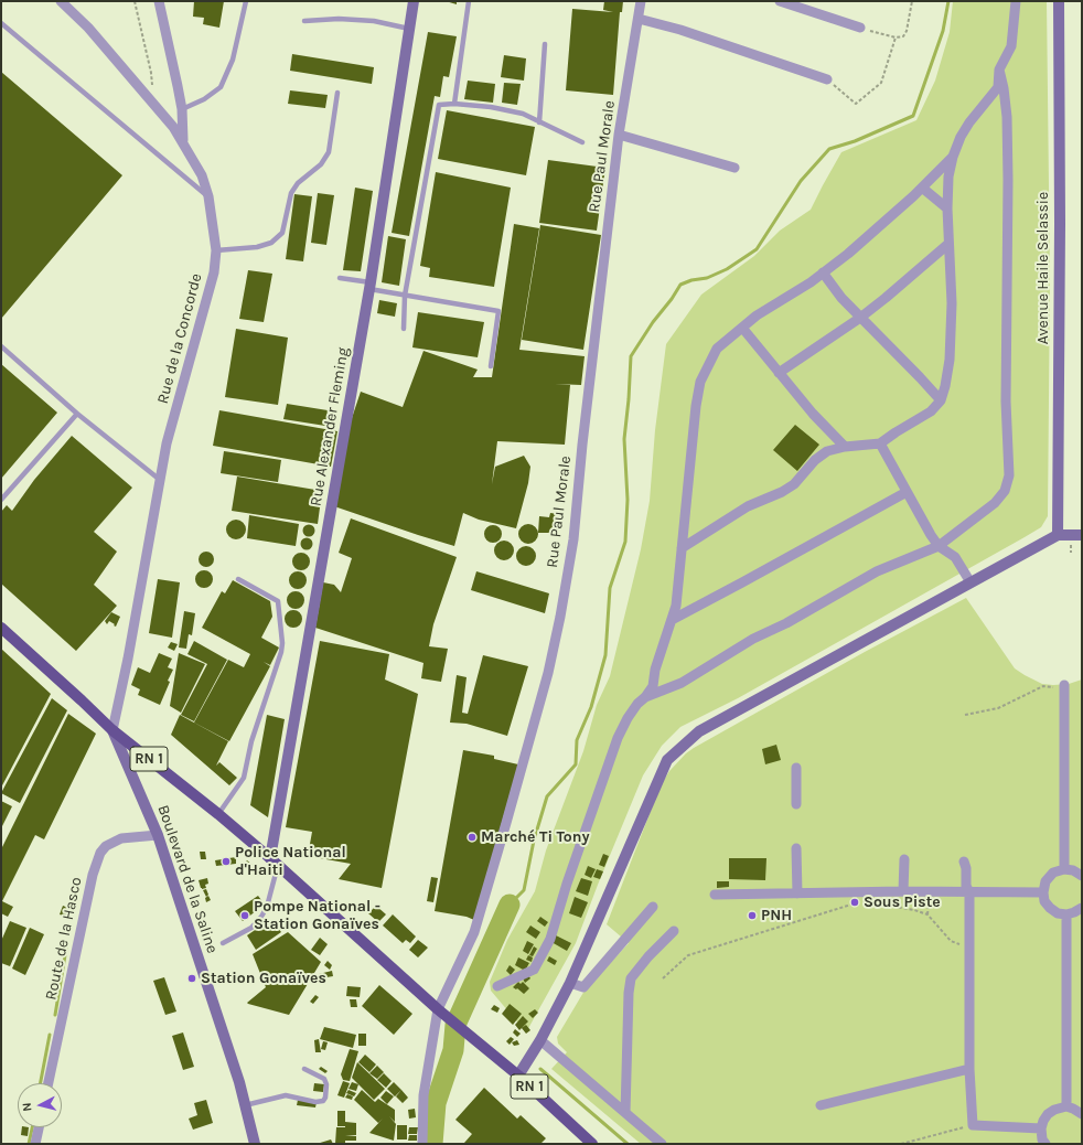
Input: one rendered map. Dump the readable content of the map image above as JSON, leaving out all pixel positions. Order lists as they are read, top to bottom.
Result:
{
  "streets": {
    "main road": ["RN 1"],
    "street": [
      "Rue Paul Morale",
      "Avenue Haile Selassie",
      "Rue de la Concorde",
      "Rue Alexander Fleming",
      "Boulevard de la Saline",
      "Route de la Hasco"
    ]
  },
  "crossings": [
    ["Rue Paul Morale", "RN 1"],
    ["Rue de la Concorde", "RN 1"],
    ["Rue de la Concorde", "Boulevard de la Saline"],
    ["Rue Alexander Fleming", "RN 1"],
    ["RN 1", "Boulevard de la Saline"],
    ["Boulevard de la Saline", "Route de la Hasco"]
  ],
  "places": [
    "Marché Ti Tony",
    "Police National d'Haiti",
    "Sous Piste",
    "Pompe National - Station Gonaïves",
    "PNH",
    "Station Gonaïves"
  ],
  "north": "left"
}
